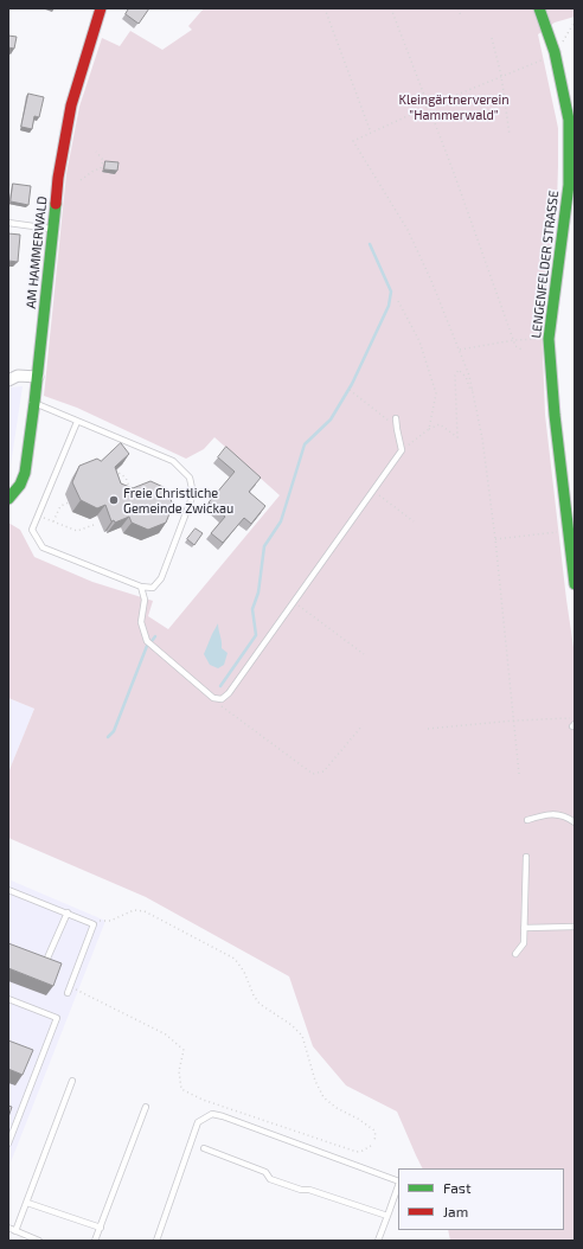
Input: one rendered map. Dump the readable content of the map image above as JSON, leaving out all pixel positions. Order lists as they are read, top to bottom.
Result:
{
  "streets": {
    "main road": ["AM HAMMERWALD", "LENGENFELDER STRASSE"]
  },
  "parks": ["Kleingärtnerverein \"Hammerwald\""],
  "places": ["Freie Christliche Gemeinde Zwickau"],
  "legend": ["Fast", "Jam"]
}
